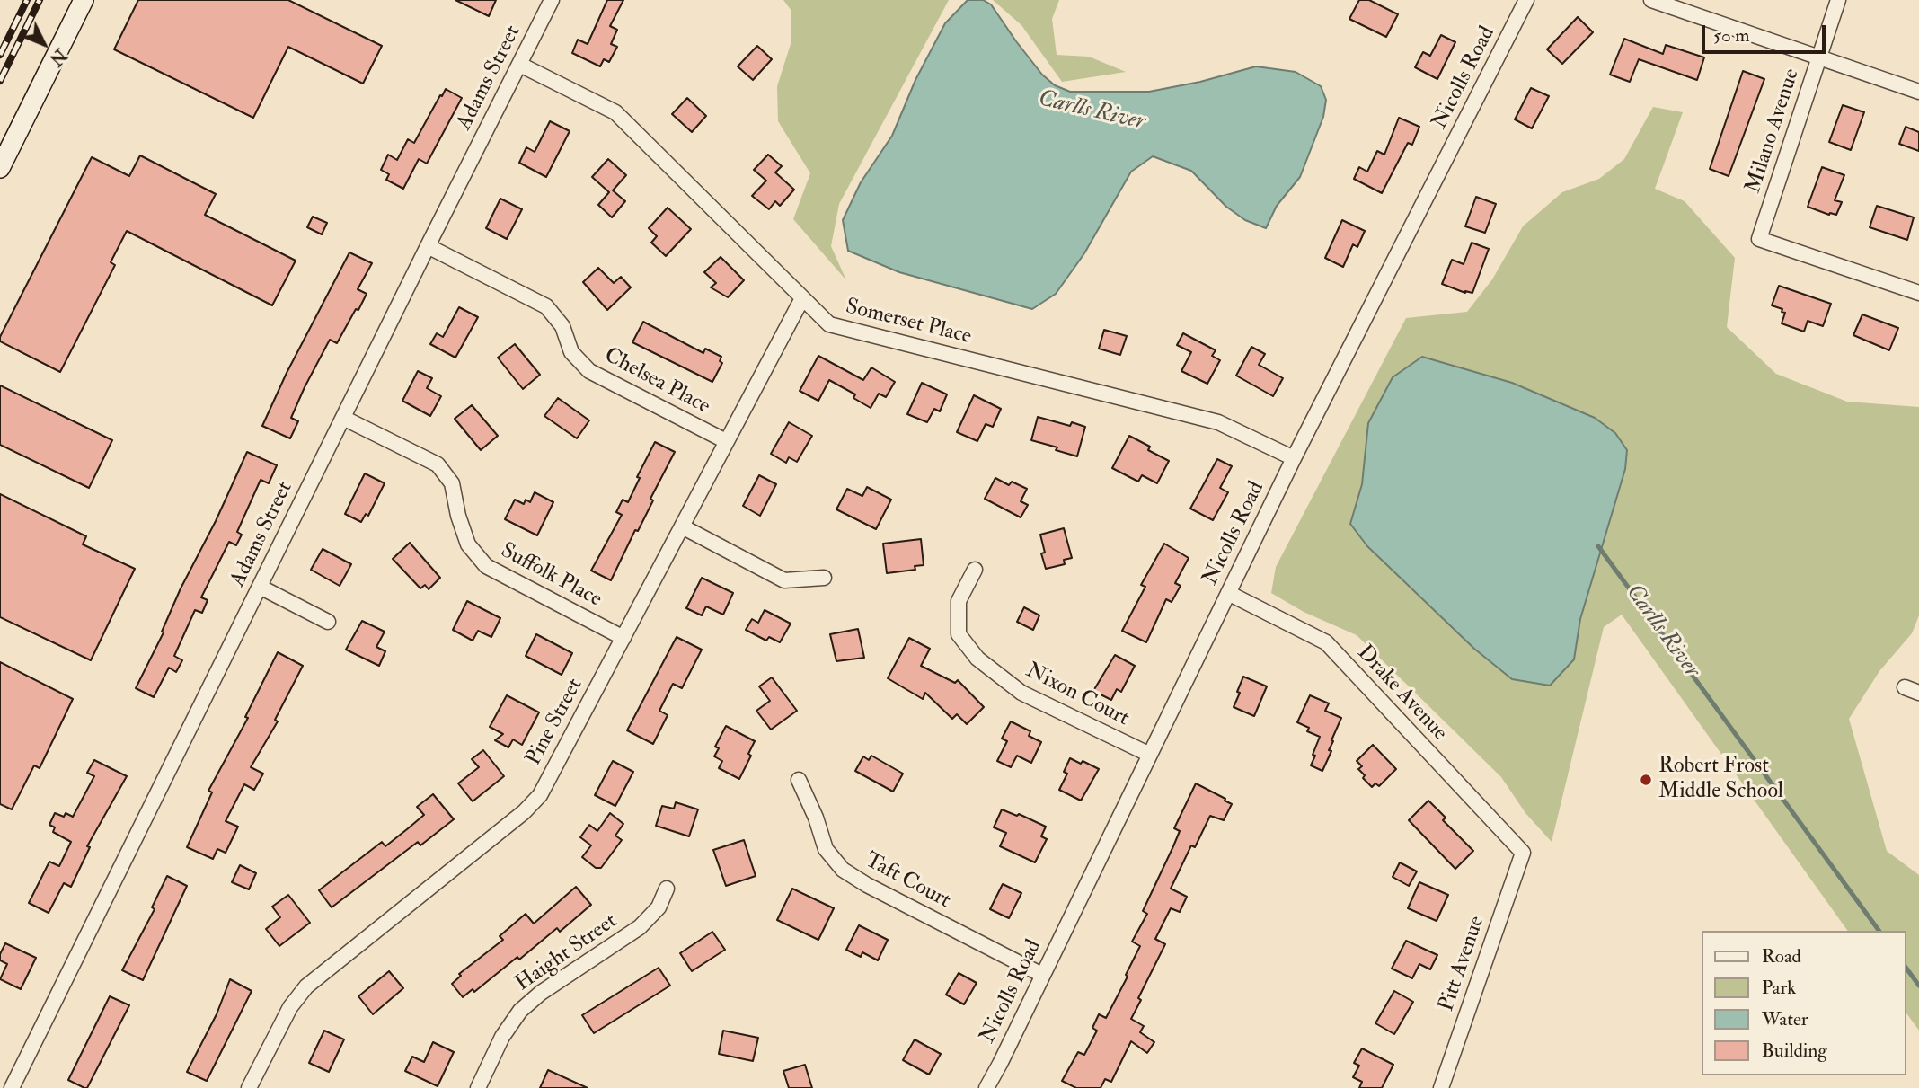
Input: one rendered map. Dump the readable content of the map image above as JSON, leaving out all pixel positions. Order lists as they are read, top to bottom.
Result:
{
  "streets": {
    "street": [
      "Adams Street",
      "Nicolls Road",
      "Milano Avenue",
      "Somerset Place",
      "Chelsea Place",
      "Suffolk Place",
      "Drake Avenue",
      "Nixon Court",
      "Pine Street",
      "Taft Court",
      "Haight Street",
      "Pitt Avenue"
    ]
  },
  "crossings": [
    ["Adams Street", "Somerset Place"],
    ["Adams Street", "Chelsea Place"],
    ["Adams Street", "Suffolk Place"],
    ["Nicolls Road", "Somerset Place"],
    ["Nicolls Road", "Drake Avenue"],
    ["Nicolls Road", "Nixon Court"],
    ["Nicolls Road", "Taft Court"],
    ["Somerset Place", "Pine Street"],
    ["Chelsea Place", "Pine Street"],
    ["Suffolk Place", "Pine Street"],
    ["Drake Avenue", "Pitt Avenue"]
  ],
  "water": ["Carlls River"],
  "places": ["Robert Frost Middle School"],
  "legend": [
    "Road",
    "Park",
    "Water",
    "Building"
  ],
  "scale_bar": "50 m",
  "north": "bottom right"
}
